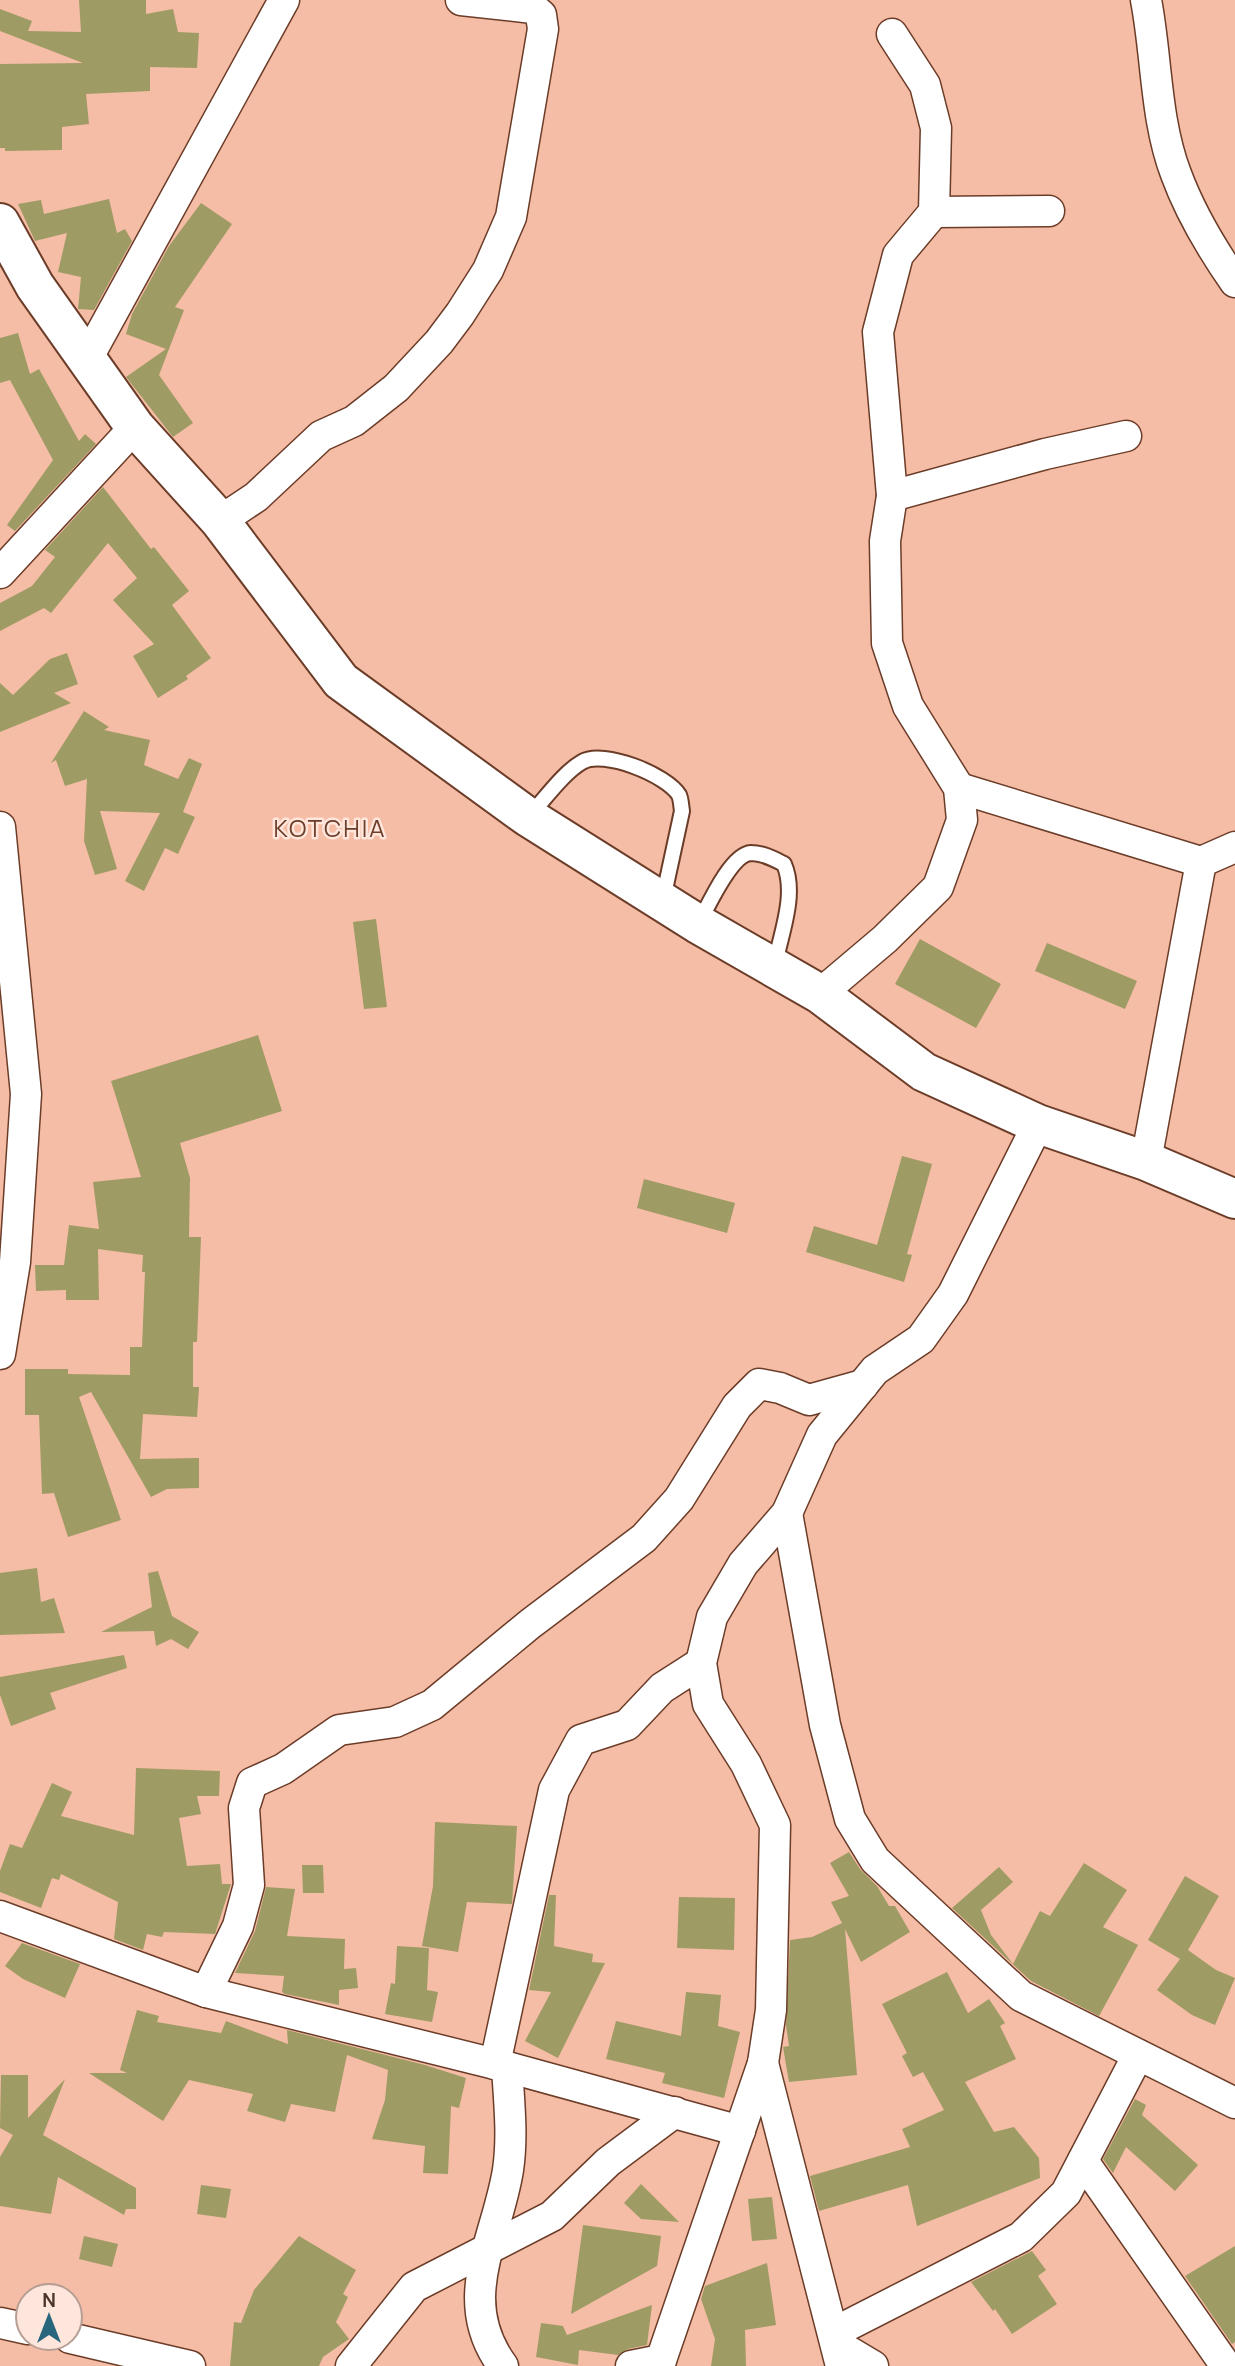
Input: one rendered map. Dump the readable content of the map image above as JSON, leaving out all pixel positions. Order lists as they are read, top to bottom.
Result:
{
  "districts": ["KOTCHIA"],
  "north": "top"
}
